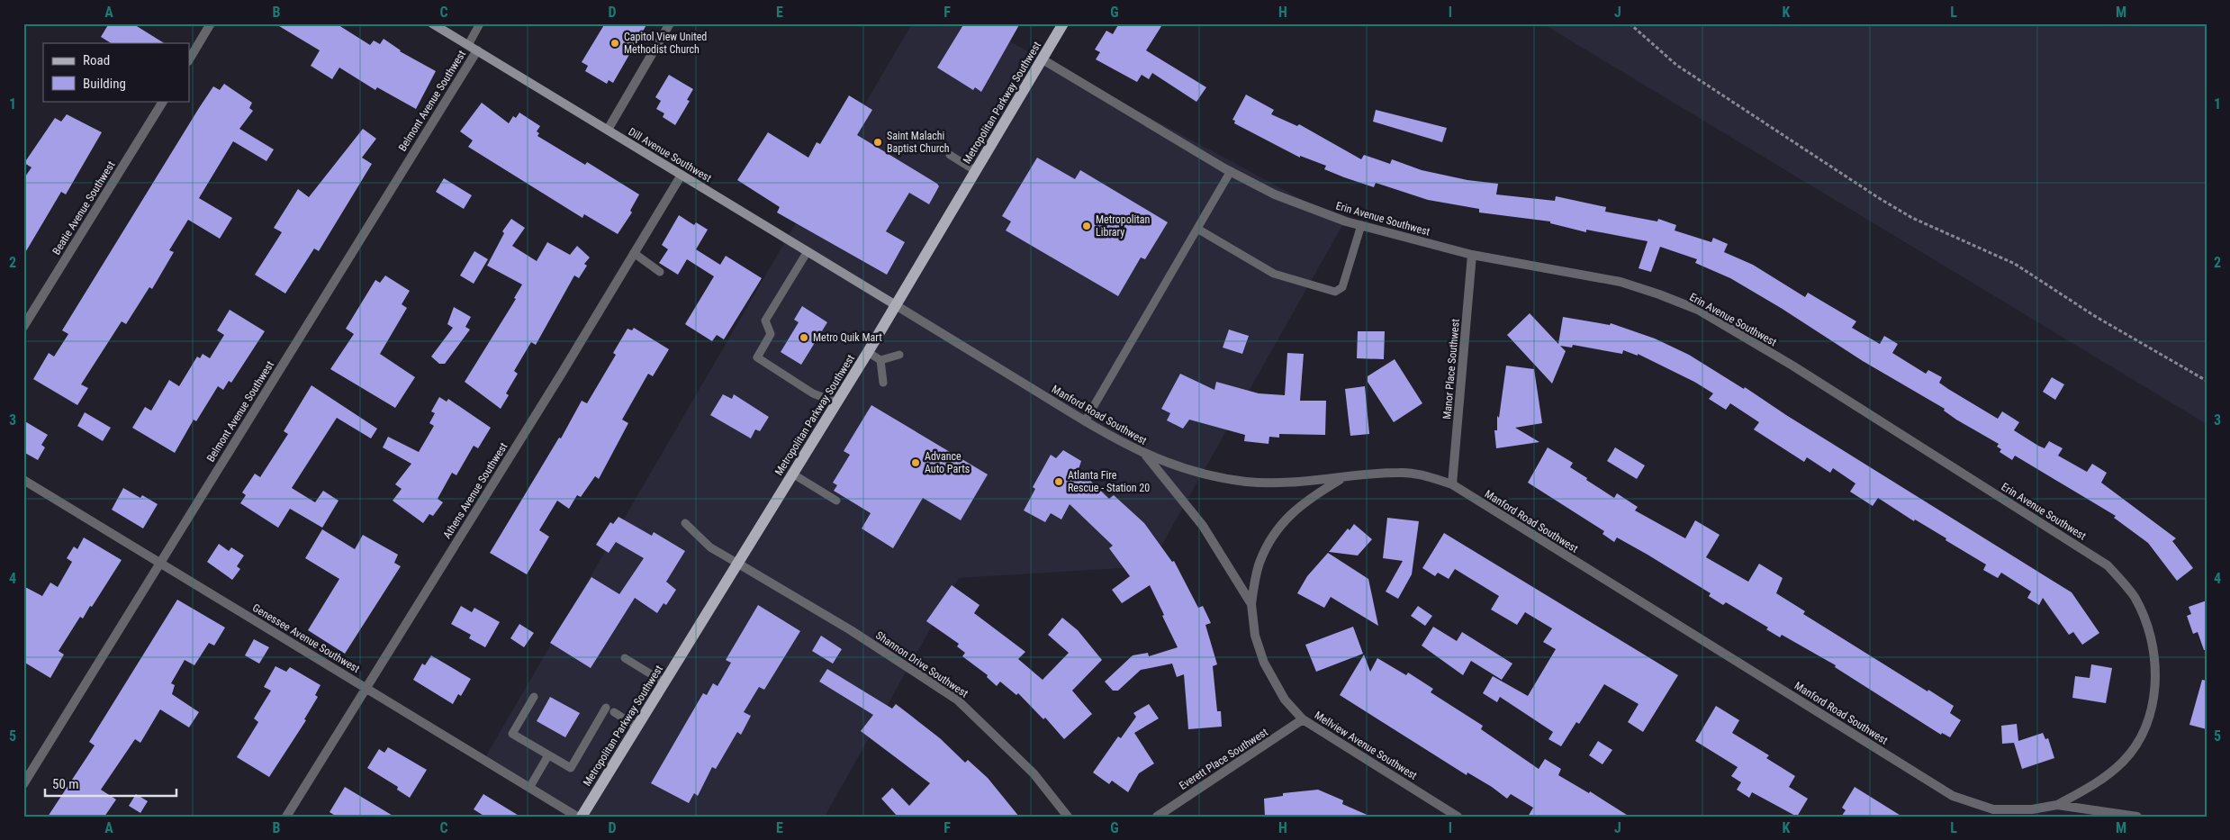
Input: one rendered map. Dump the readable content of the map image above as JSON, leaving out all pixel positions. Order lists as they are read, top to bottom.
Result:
{
  "streets": {
    "main road": ["Metropolitan Parkway Southwest", "Dill Avenue Southwest"],
    "street": [
      "Belmont Avenue Southwest",
      "Beatie Avenue Southwest",
      "Erin Avenue Southwest",
      "Manor Place Southwest",
      "Manford Road Southwest",
      "Athens Avenue Southwest",
      "Genessee Avenue Southwest",
      "Shannon Drive Southwest",
      "Mellview Avenue Southwest",
      "Everett Place Southwest"
    ]
  },
  "crossings": [
    ["Belmont Avenue Southwest", "Dill Avenue Southwest"],
    ["Belmont Avenue Southwest", "Genessee Avenue Southwest"],
    ["Metropolitan Parkway Southwest", "Dill Avenue Southwest"],
    ["Metropolitan Parkway Southwest", "Erin Avenue Southwest"],
    ["Metropolitan Parkway Southwest", "Manford Road Southwest"],
    ["Metropolitan Parkway Southwest", "Shannon Drive Southwest"],
    ["Dill Avenue Southwest", "Manford Road Southwest"],
    ["Dill Avenue Southwest", "Athens Avenue Southwest"],
    ["Erin Avenue Southwest", "Manor Place Southwest"],
    ["Erin Avenue Southwest", "Manford Road Southwest"],
    ["Manor Place Southwest", "Manford Road Southwest"],
    ["Manford Road Southwest", "Mellview Avenue Southwest"],
    ["Athens Avenue Southwest", "Genessee Avenue Southwest"],
    ["Mellview Avenue Southwest", "Everett Place Southwest"]
  ],
  "places": [
    "Capitol View United Methodist Church",
    "Saint Malachi Baptist Church",
    "Metropolitan Library",
    "Metro Quik Mart",
    "Advance Auto Parts",
    "Atlanta Fire Rescue - Station 20"
  ],
  "legend": ["Road", "Building"],
  "scale_bar": "50 m",
  "grid": {
    "columns": [
      "A",
      "B",
      "C",
      "D",
      "E",
      "F",
      "G",
      "H",
      "I",
      "J",
      "K",
      "L",
      "M"
    ],
    "rows": [
      "1",
      "2",
      "3",
      "4",
      "5"
    ]
  }
}
